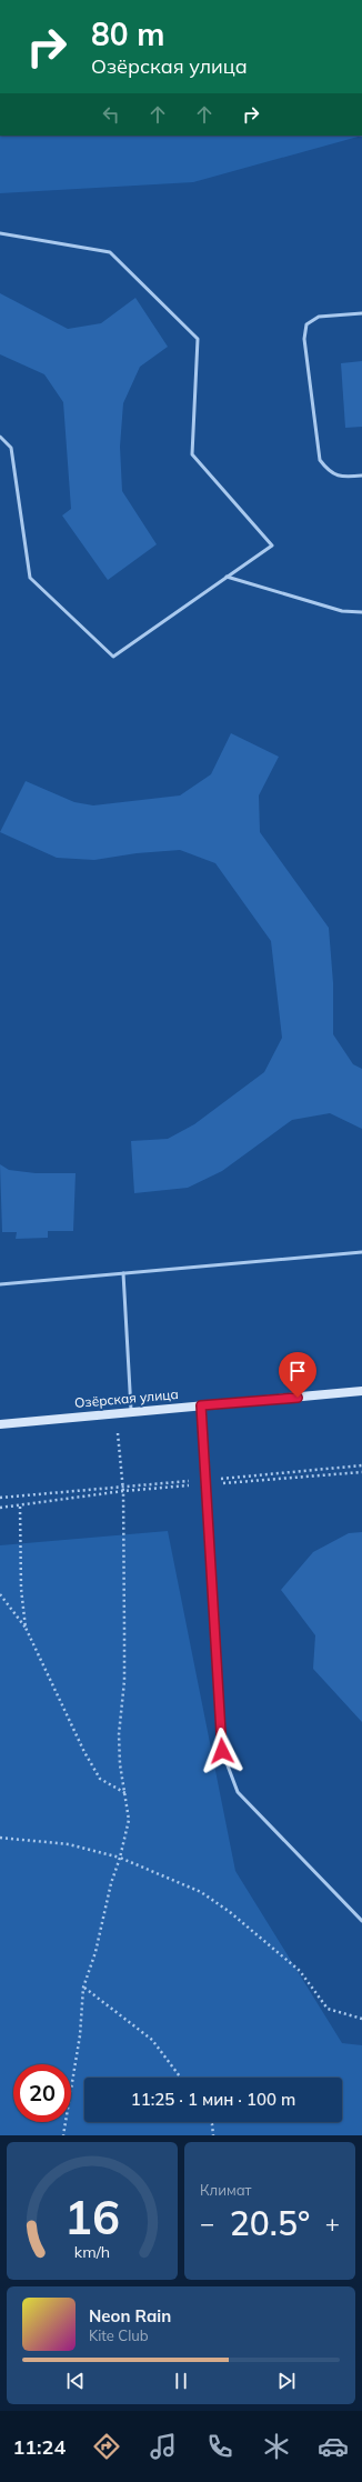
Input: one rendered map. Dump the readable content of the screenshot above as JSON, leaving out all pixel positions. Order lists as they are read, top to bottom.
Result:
{
  "streets": {
    "main road": ["Озёрская улица"]
  },
  "page": {
    "turn": ["80 m", "Озёрская улица"],
    "limit": "20",
    "trip": "11:25 · 1 мин · 100 m",
    "tile": "Климат",
    "heat": ["−", "20.5°", "+"],
    "song": ["Neon Rain", "Kite Club"],
    "tabs": "11:24",
    "gauge": ["16", "km/h"]
  }
}
